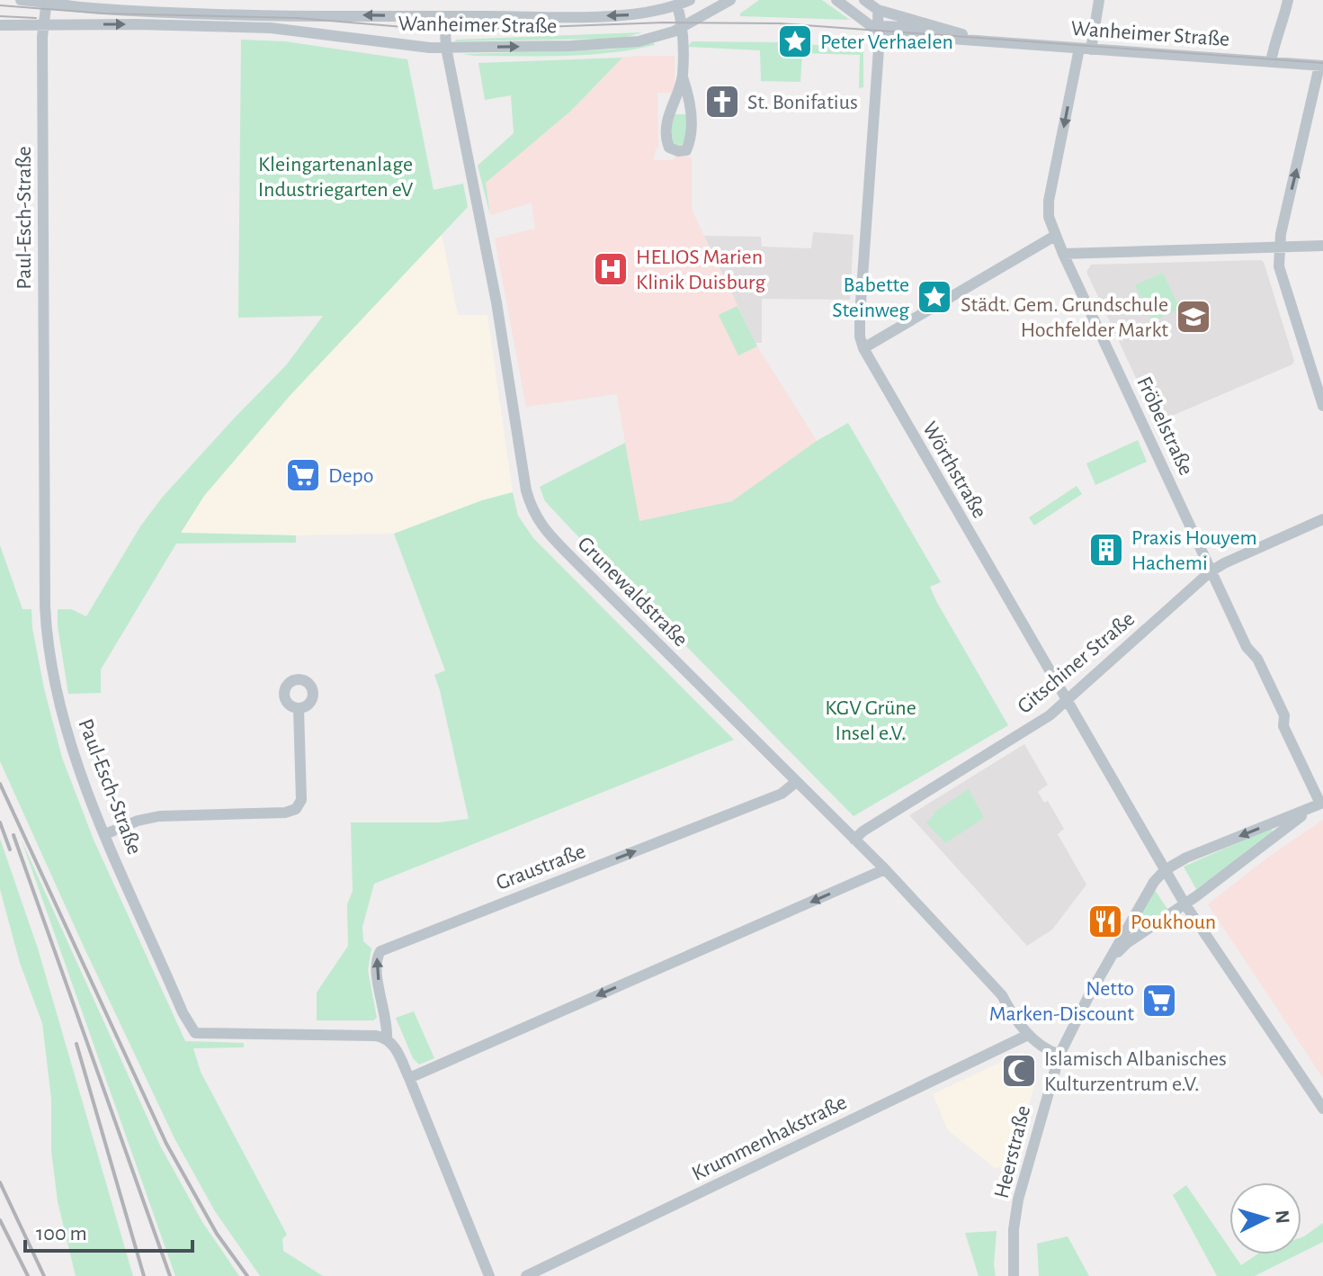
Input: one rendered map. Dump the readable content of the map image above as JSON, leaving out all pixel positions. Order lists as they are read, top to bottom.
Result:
{
  "streets": {
    "street": [
      "Wanheimer Straße",
      "Paul-Esch-Straße",
      "Fröbelstraße",
      "Wörthstraße",
      "Grunewaldstraße",
      "Gitschiner Straße",
      "Graustraße",
      "Krummenhakstraße",
      "Heerstraße"
    ]
  },
  "crossings": [
    ["Wanheimer Straße", "Paul-Esch-Straße"],
    ["Wanheimer Straße", "Fröbelstraße"],
    ["Wanheimer Straße", "Wörthstraße"],
    ["Wanheimer Straße", "Grunewaldstraße"],
    ["Paul-Esch-Straße", "Graustraße"],
    ["Fröbelstraße", "Gitschiner Straße"],
    ["Fröbelstraße", "Heerstraße"],
    ["Wörthstraße", "Gitschiner Straße"],
    ["Wörthstraße", "Heerstraße"],
    ["Grunewaldstraße", "Gitschiner Straße"],
    ["Grunewaldstraße", "Graustraße"],
    ["Grunewaldstraße", "Krummenhakstraße"],
    ["Grunewaldstraße", "Heerstraße"]
  ],
  "one_way": ["Graustraße"],
  "parks": ["Kleingartenanlage Industriegarten eV", "KGV Grüne Insel e.V."],
  "places": {
    "place": ["Peter Verhaelen", "Babette Steinweg"],
    "church": ["St. Bonifatius"],
    "hospital": ["HELIOS Marien Klinik Duisburg"],
    "school or university": ["Städt. Gem. Grundschule Hochfelder Markt"],
    "supermarket": ["Depo", "Netto Marken-Discount"],
    "building": ["Praxis Houyem Hachemi"],
    "restaurant": ["Poukhoun"],
    "mosque": ["Islamisch Albanisches Kulturzentrum e.V."]
  },
  "scale_bar": "100 m",
  "north": "right"
}
